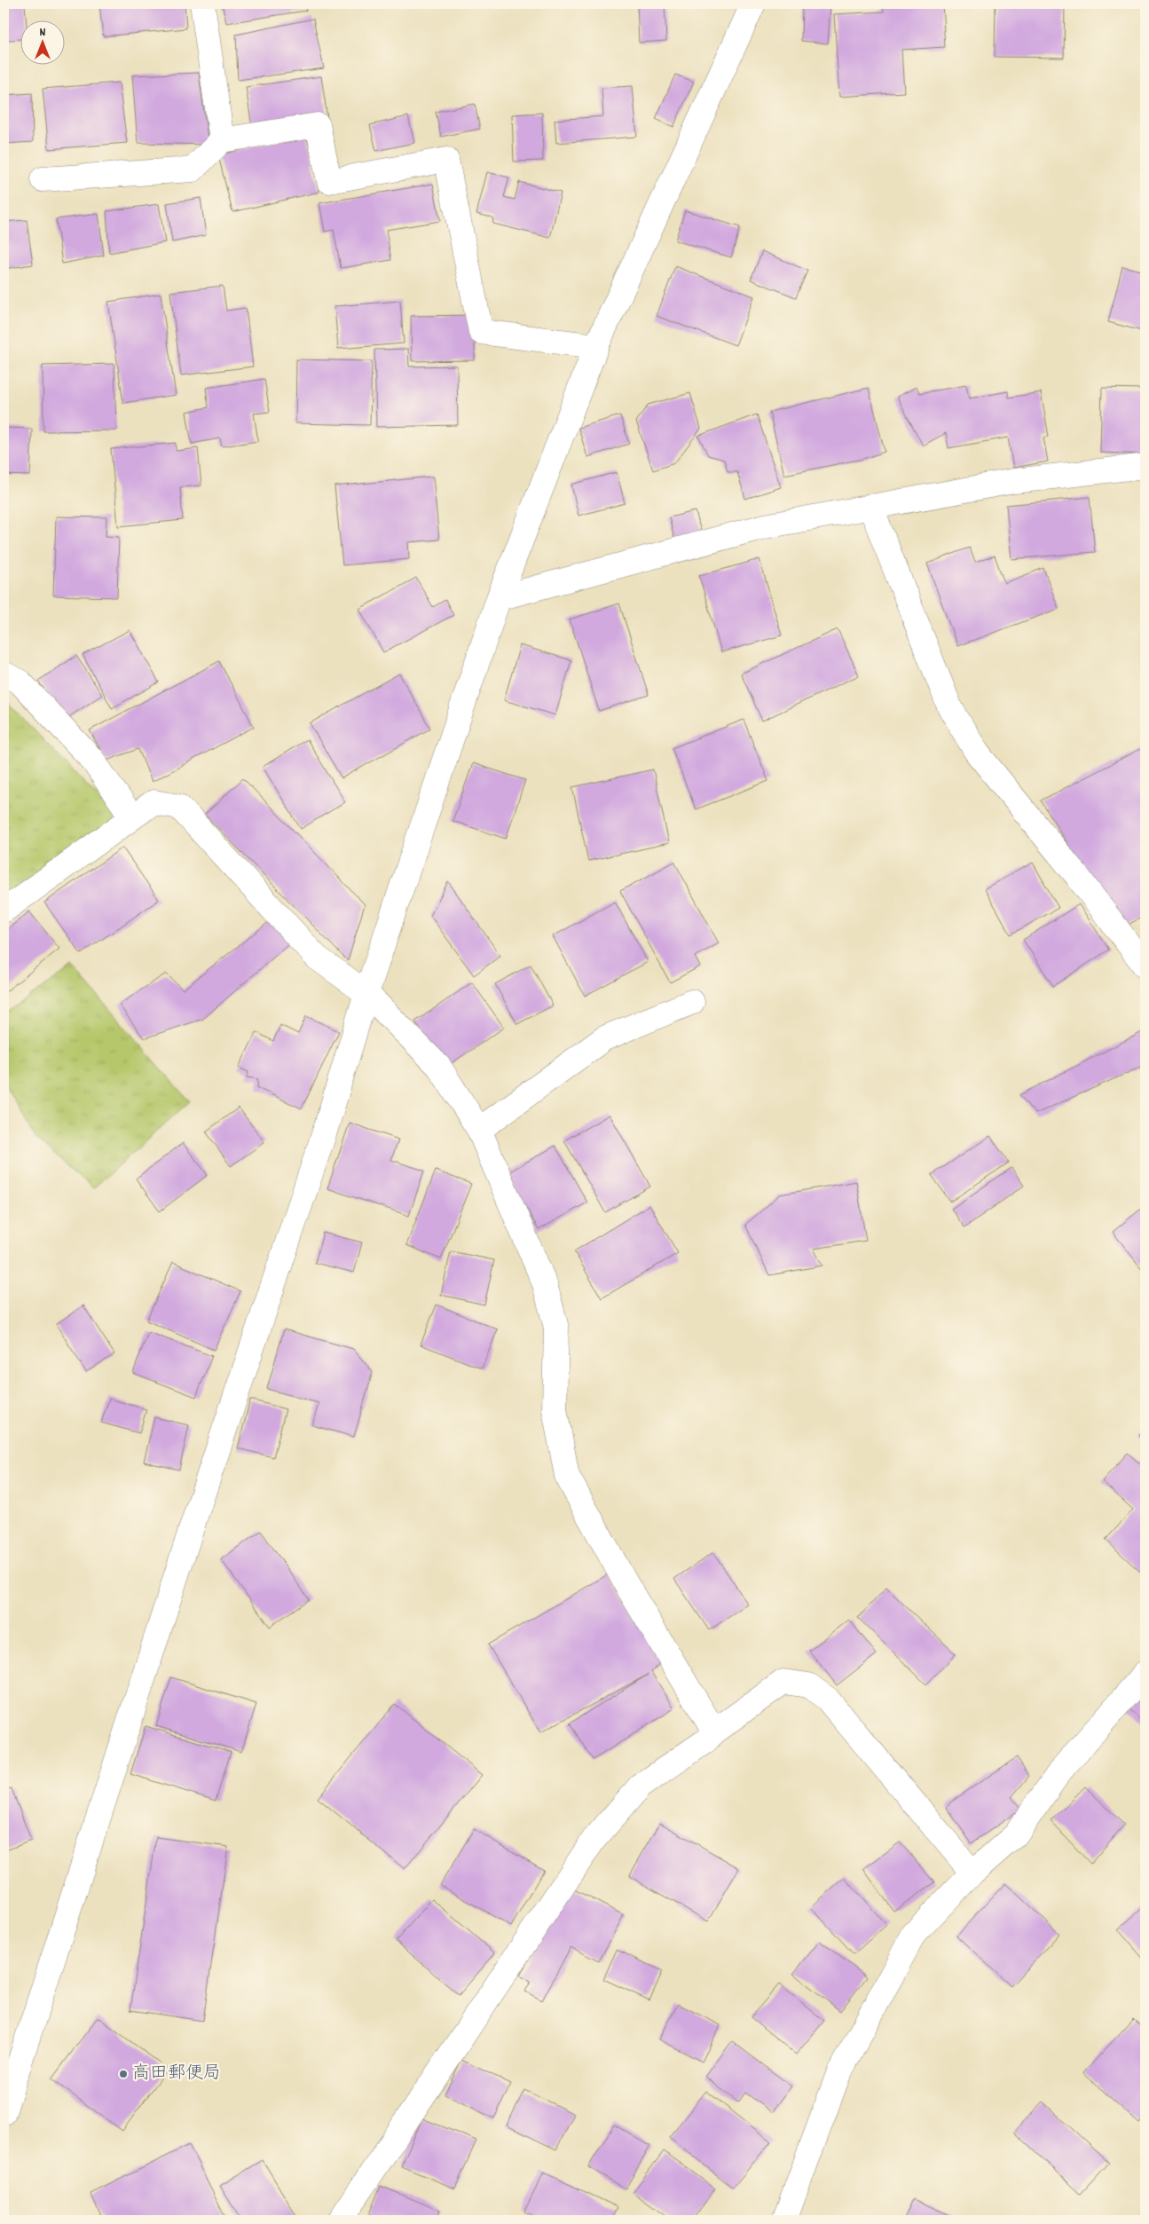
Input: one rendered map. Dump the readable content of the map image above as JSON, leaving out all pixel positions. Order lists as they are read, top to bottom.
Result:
{
  "places": ["高田郵便局"],
  "north": "top"
}
